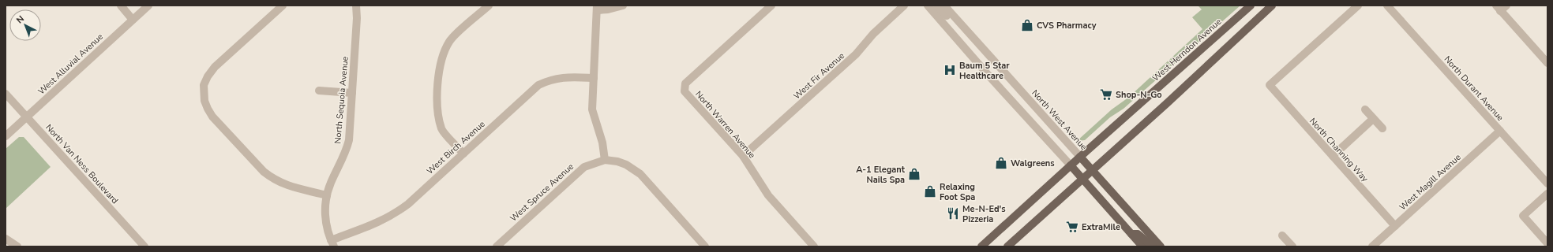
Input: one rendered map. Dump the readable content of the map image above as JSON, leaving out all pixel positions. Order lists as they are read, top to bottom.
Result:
{
  "streets": {
    "main road": ["West Herndon Avenue", "North West Avenue"],
    "street": [
      "West Alluvial Avenue",
      "West Fir Avenue",
      "North Durant Avenue",
      "North Sequoia Avenue",
      "North Warren Avenue",
      "West Birch Avenue",
      "North Channing Way",
      "North Van Ness Boulevard",
      "West Magill Avenue",
      "West Spruce Avenue"
    ]
  },
  "crossings": [
    ["West Herndon Avenue", "North West Avenue"],
    ["West Alluvial Avenue", "North Van Ness Boulevard"],
    ["West Fir Avenue", "North Warren Avenue"],
    ["North Durant Avenue", "West Magill Avenue"],
    ["North Sequoia Avenue", "West Birch Avenue"],
    ["North Channing Way", "West Magill Avenue"]
  ],
  "places": {
    "shop": [
      "CVS Pharmacy",
      "Walgreens",
      "A-1 Elegant Nails Spa",
      "Relaxing Foot Spa"
    ],
    "hospital": ["Baum 5 Star Healthcare"],
    "supermarket": ["Shop-N-Go", "ExtraMile"],
    "restaurant": ["Me-N-Ed's Pizzeria"]
  },
  "north": "top left"
}
